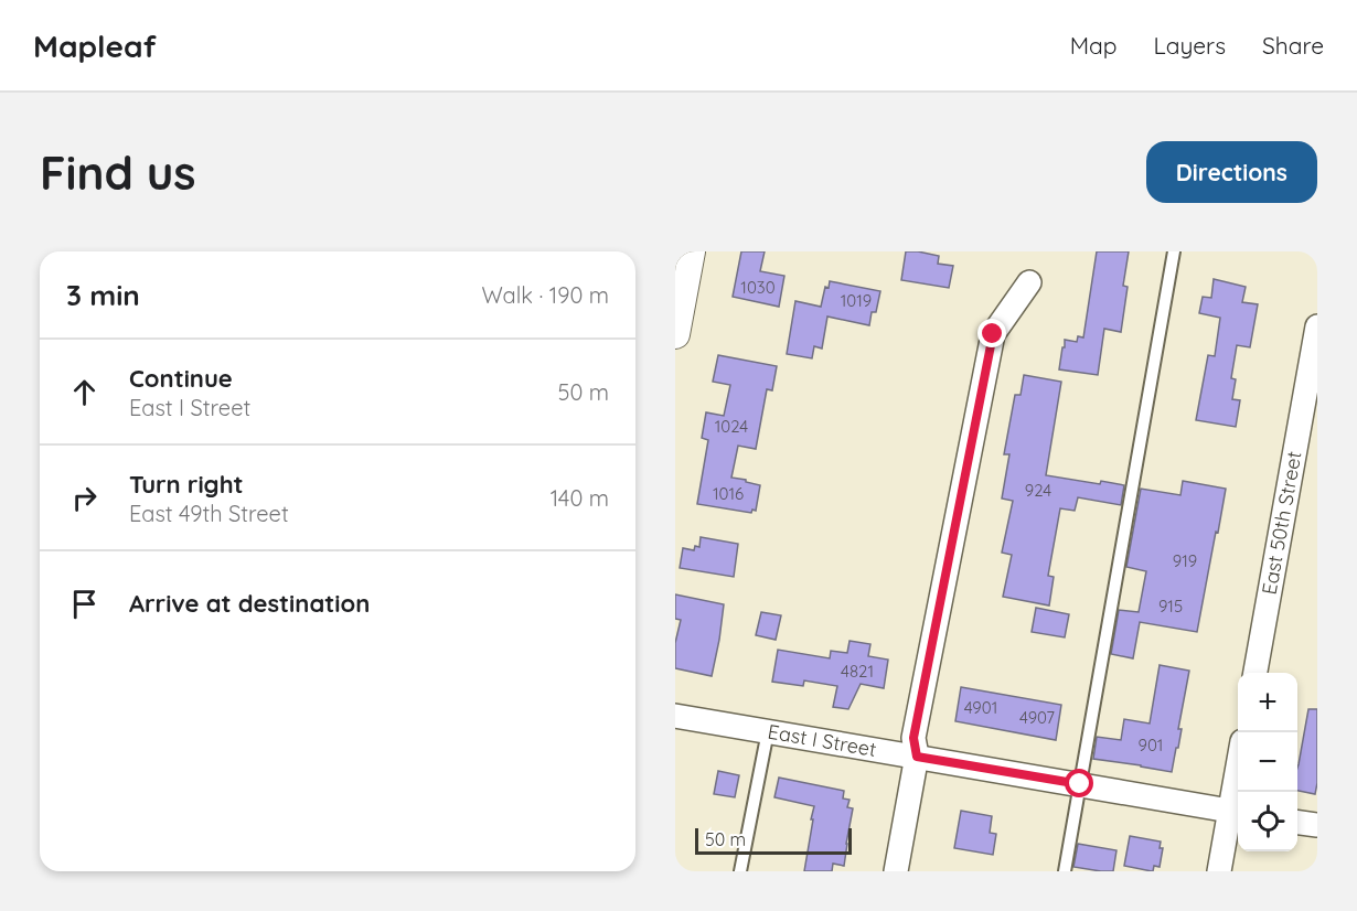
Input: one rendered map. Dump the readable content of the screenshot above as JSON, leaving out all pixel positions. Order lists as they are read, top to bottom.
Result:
{
  "streets": {
    "street": ["East 50th Street", "East I Street"]
  },
  "house_numbers": [
    "1030",
    "1019",
    "1024",
    "924",
    "1016",
    "919",
    "915",
    "4821",
    "4901",
    "4907",
    "901"
  ],
  "scale_bar": "50 m",
  "page": {
    "header": "Mapleaf",
    "nav": ["Map", "Layers", "Share"],
    "buttons": "Directions",
    "title": "Find us",
    "heading": ["3 min", "Walk · 190 m"],
    "list": [
      ["Continue", "East I Street", "50 m"],
      ["Turn right", "East 49th Street", "140 m"],
      "Arrive at destination"
    ],
    "map_buttons": ["+", "−"],
    "scale": "50 m"
  }
}
